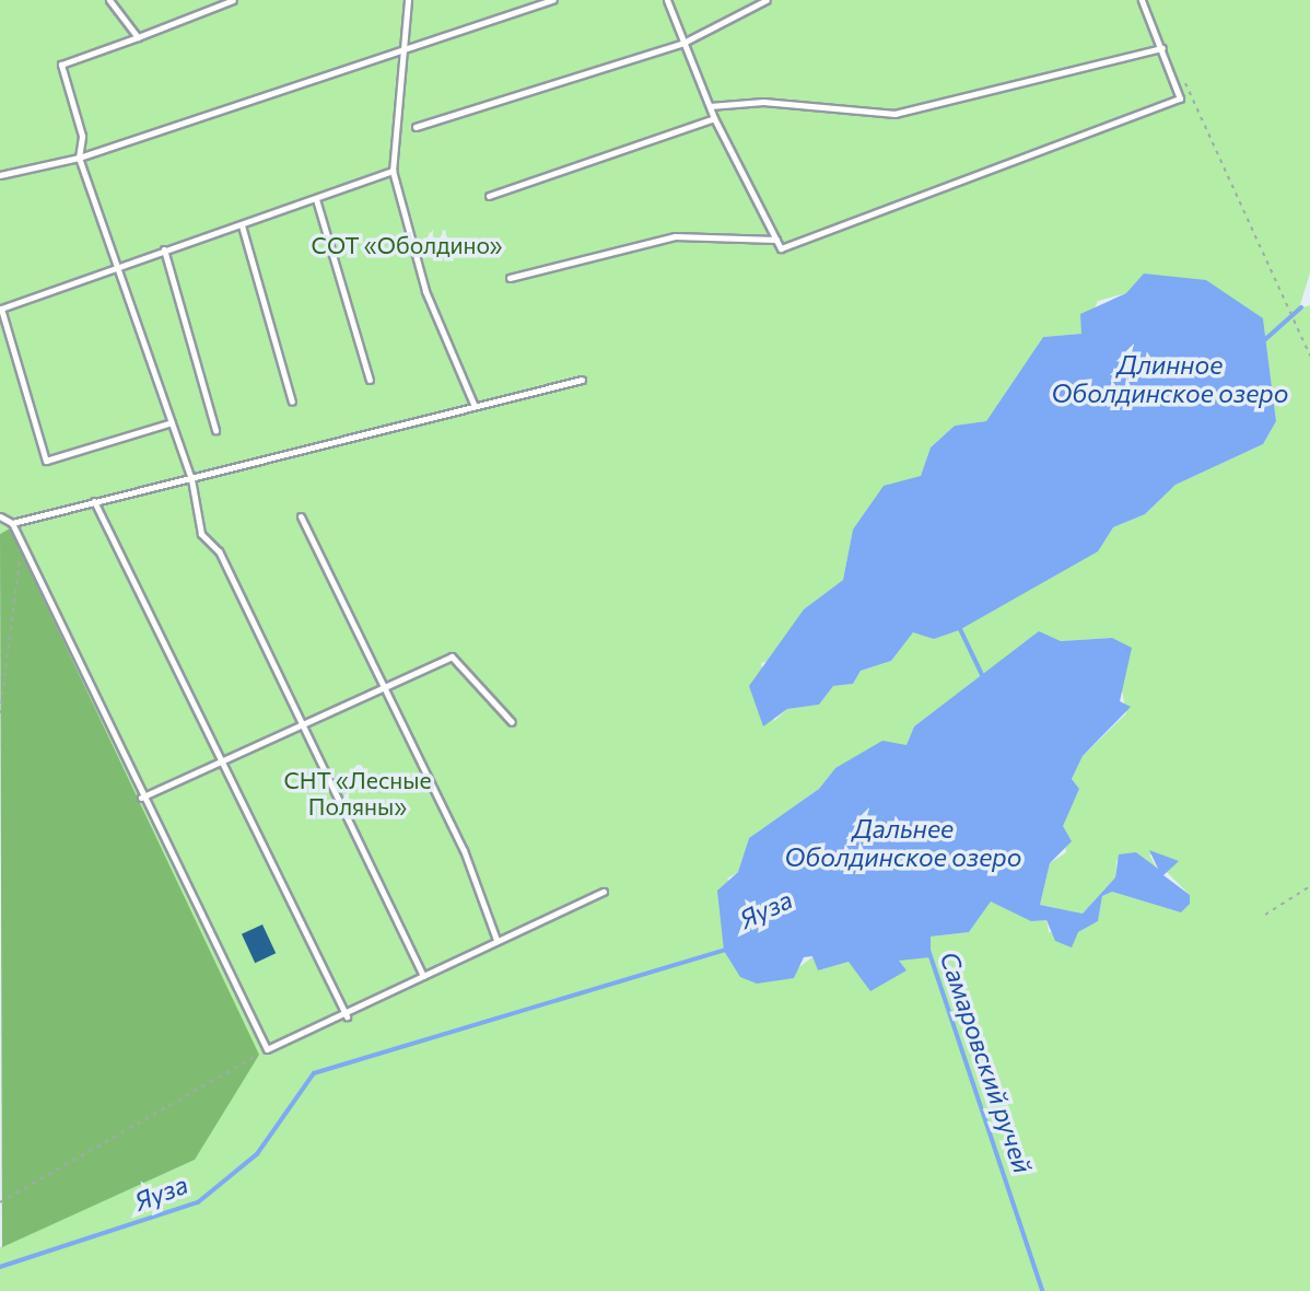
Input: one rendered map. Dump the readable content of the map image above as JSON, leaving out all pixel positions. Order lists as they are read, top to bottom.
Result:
{
  "water": [
    "Длинное Оболдинское озеро",
    "Дальнее Оболдинское озеро",
    "Яуза",
    "Самаровский ручей"
  ],
  "parks": ["СОТ «Оболдино»", "СНТ «Лесные Поляны»"]
}
